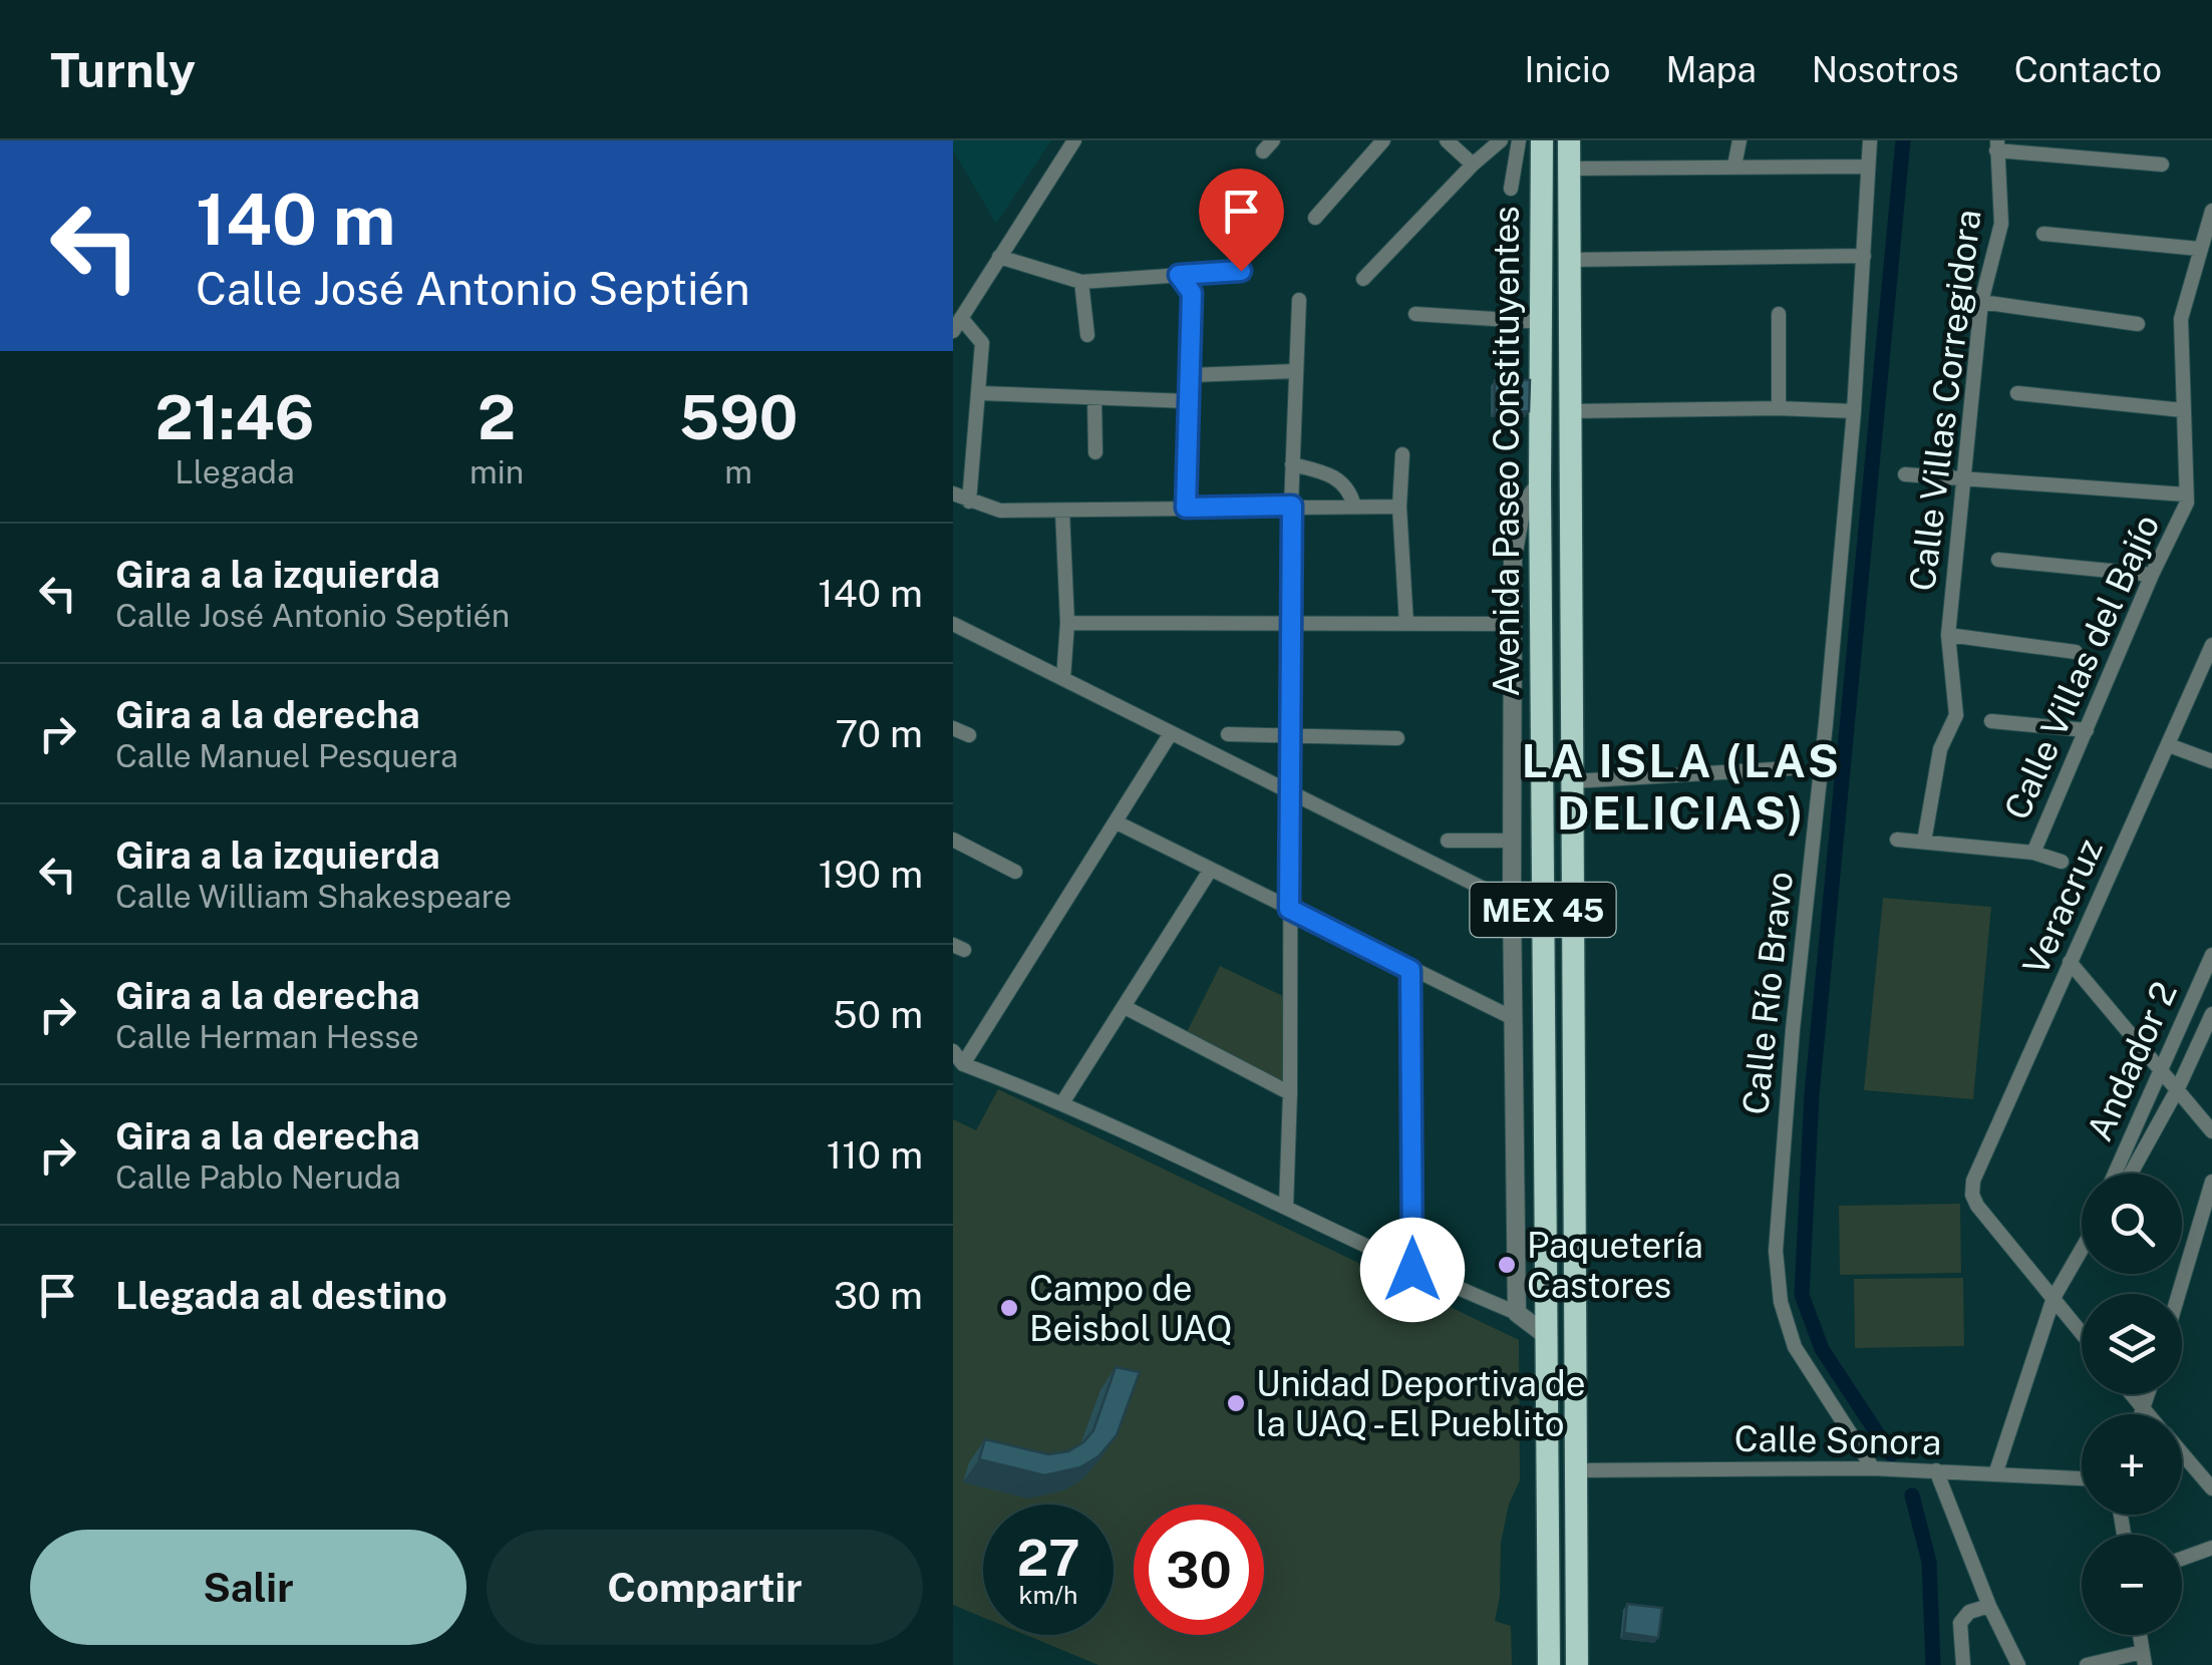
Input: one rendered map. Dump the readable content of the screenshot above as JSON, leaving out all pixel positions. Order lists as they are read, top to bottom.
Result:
{
  "streets": {
    "highway": ["Avenida Paseo Constituyentes", "MEX 45"],
    "street": [
      "Calle Villas Corregidora",
      "Calle Villas del Bajío",
      "Veracruz",
      "Calle Río Bravo",
      "Andador 2",
      "Calle Sonora"
    ]
  },
  "crossings": [
    ["Avenida Paseo Constituyentes", "Calle Sonora"],
    ["Calle Río Bravo", "Calle Sonora"]
  ],
  "districts": ["LA ISLA (LAS DELICIAS)"],
  "places": ["Paquetería Castores", "Campo de Beisbol UAQ", "Unidad Deportiva de la UAQ - El Pueblito"],
  "page": {
    "header": "Turnly",
    "nav": [
      "Inicio",
      "Mapa",
      "Nosotros",
      "Contacto"
    ],
    "turn": ["140 m", "Calle José Antonio Septién"],
    "eta": [
      "21:46",
      "Llegada",
      "2",
      "min",
      "590",
      "m"
    ],
    "list": [
      {
        "name": "Gira a la izquierda",
        "note": "Calle José Antonio Septién",
        "value": "140 m"
      },
      {
        "name": "Gira a la derecha",
        "note": "Calle Manuel Pesquera",
        "value": "70 m"
      },
      {
        "name": "Gira a la izquierda",
        "note": "Calle William Shakespeare",
        "value": "190 m"
      },
      {
        "name": "Gira a la derecha",
        "note": "Calle Herman Hesse",
        "value": "50 m"
      },
      {
        "name": "Gira a la derecha",
        "note": "Calle Pablo Neruda",
        "value": "110 m"
      },
      {
        "name": "Llegada al destino",
        "value": "30 m"
      }
    ],
    "map_buttons": ["+", "−"],
    "speed": "27 km/h",
    "limit": "30",
    "buttons": ["Salir", "Compartir"]
  }
}
